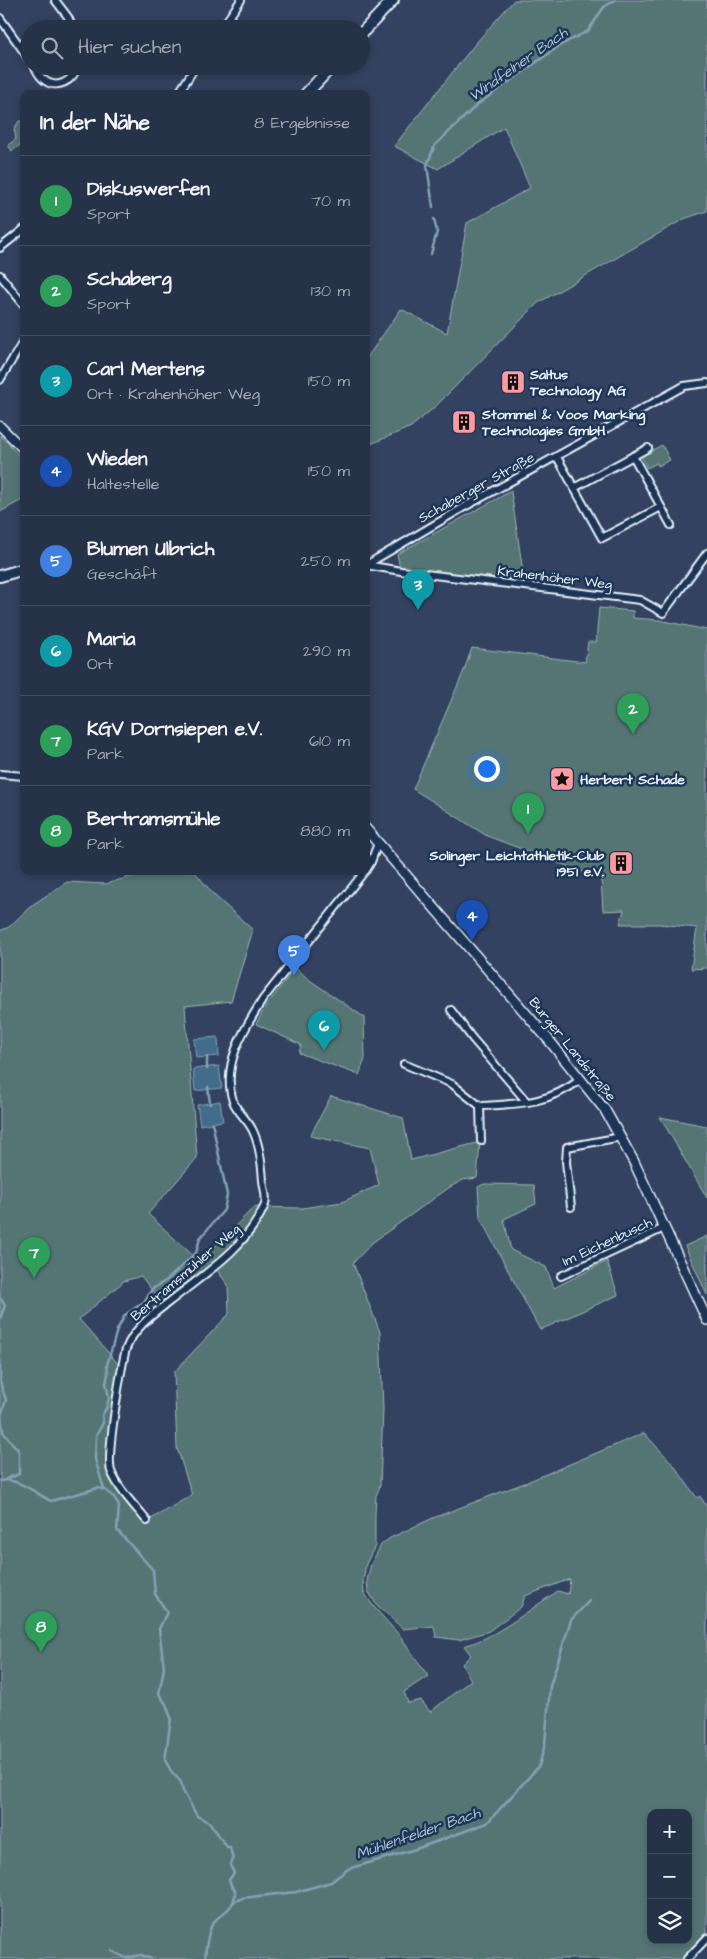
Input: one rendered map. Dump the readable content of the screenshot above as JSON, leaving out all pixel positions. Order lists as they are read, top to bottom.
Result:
{
  "streets": {
    "main road": ["Burger Landstraße"],
    "street": [
      "Schaberger Straße",
      "Krahenhöher Weg",
      "Im Eichenbusch",
      "Bertramsmühler Weg"
    ]
  },
  "crossings": [
    ["Burger Landstraße", "Im Eichenbusch"],
    ["Burger Landstraße", "Bertramsmühler Weg"]
  ],
  "water": ["Windfelner Bach", "Mühlenfelder Bach"],
  "places": {
    "building": ["Saltus Technology AG", "Stommel & Voos Marking Technologies GmbH", "Solinger Leichtathletik-Club 1951 e.V."],
    "place": ["Herbert Schade"]
  },
  "page": {
    "search": "Hier suchen",
    "heading": ["In der Nähe", "8 Ergebnisse"],
    "list": [
      {
        "mark": "1",
        "name": "Diskuswerfen",
        "note": "Sport",
        "value": "70 m"
      },
      {
        "mark": "2",
        "name": "Schaberg",
        "note": "Sport",
        "value": "130 m"
      },
      {
        "mark": "3",
        "name": "Carl Mertens",
        "note": "Ort · Krahenhöher Weg",
        "value": "150 m"
      },
      {
        "mark": "4",
        "name": "Wieden",
        "note": "Haltestelle",
        "value": "150 m"
      },
      {
        "mark": "5",
        "name": "Blumen Ulbrich",
        "note": "Geschäft",
        "value": "250 m"
      },
      {
        "mark": "6",
        "name": "Maria",
        "note": "Ort",
        "value": "290 m"
      },
      {
        "mark": "7",
        "name": "KGV Dornsiepen e.V.",
        "note": "Park",
        "value": "610 m"
      },
      {
        "mark": "8",
        "name": "Bertramsmühle",
        "note": "Park",
        "value": "880 m"
      }
    ],
    "pins": [
      "3",
      "2",
      "1",
      "4",
      "5",
      "6",
      "7",
      "8"
    ],
    "map_buttons": ["+", "−"]
  }
}
